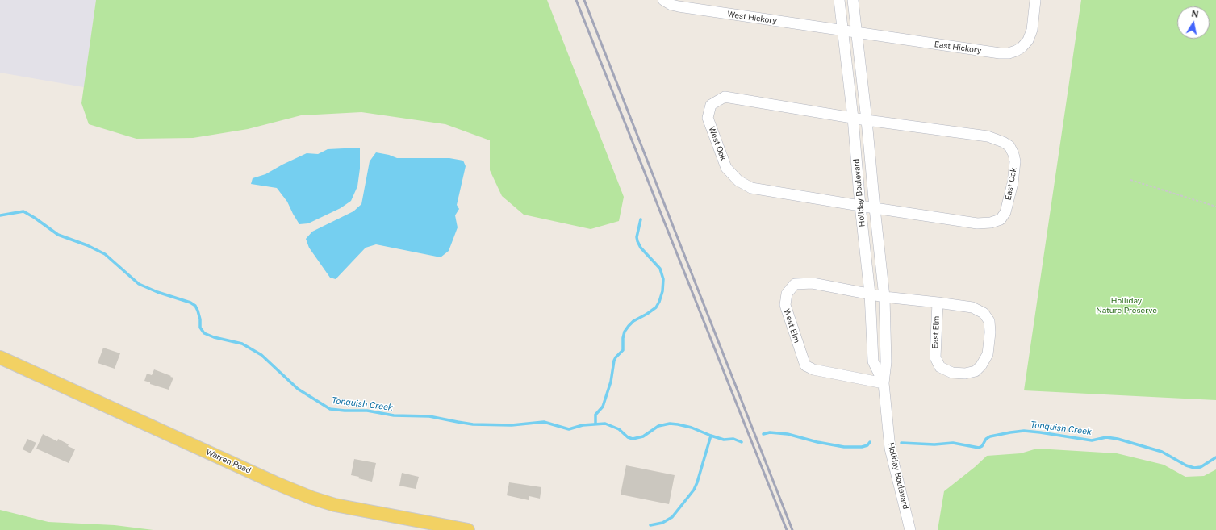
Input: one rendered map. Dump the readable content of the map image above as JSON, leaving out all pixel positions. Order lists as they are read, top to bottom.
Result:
{
  "streets": {
    "main road": ["Warren Road"],
    "street": [
      "West Hickory",
      "East Hickory",
      "West Oak",
      "East Oak",
      "Holiday Boulevard",
      "West Elm",
      "East Elm"
    ]
  },
  "crossings": [
    ["West Hickory", "East Hickory"],
    ["West Hickory", "Holiday Boulevard"],
    ["East Hickory", "Holiday Boulevard"],
    ["West Oak", "East Oak"],
    ["West Oak", "Holiday Boulevard"],
    ["East Oak", "Holiday Boulevard"],
    ["Holiday Boulevard", "West Elm"],
    ["Holiday Boulevard", "East Elm"],
    ["West Elm", "East Elm"]
  ],
  "water": ["Tonquish Creek"],
  "parks": ["Holliday Nature Preserve"],
  "north": "top"
}
